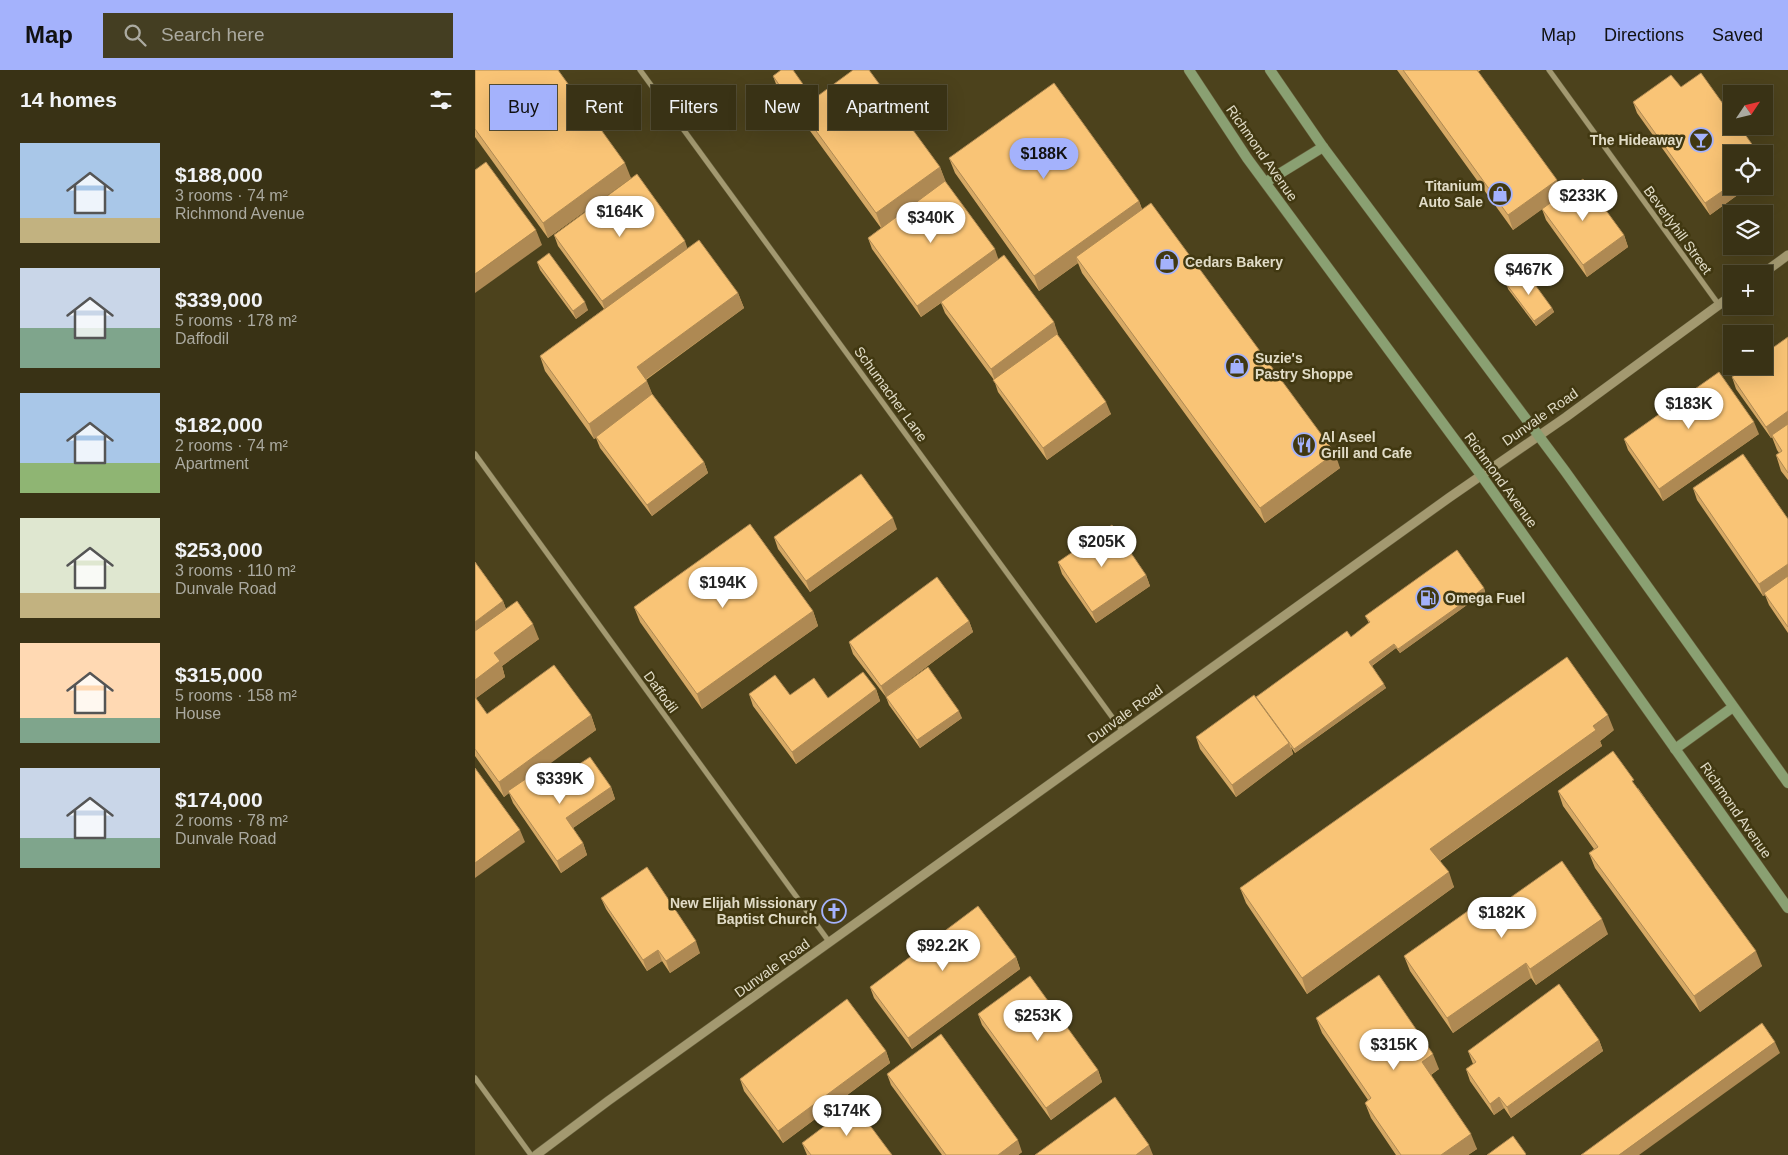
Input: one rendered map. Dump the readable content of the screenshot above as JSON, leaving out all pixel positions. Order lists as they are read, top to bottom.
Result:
{
  "streets": {
    "main road": ["Richmond Avenue"],
    "street": [
      "Beverlyhill Street",
      "Schumacher Lane",
      "Dunvale Road",
      "Daffodil"
    ]
  },
  "crossings": [
    ["Richmond Avenue", "Dunvale Road"],
    ["Beverlyhill Street", "Dunvale Road"],
    ["Schumacher Lane", "Dunvale Road"],
    ["Dunvale Road", "Daffodil"]
  ],
  "places": {
    "bar": ["The Hideaway"],
    "shop": ["Titanium Auto Sale", "Cedars Bakery", "Suzie's Pastry Shoppe"],
    "restaurant": ["Al Aseel Grill and Cafe"],
    "fuel station": ["Omega Fuel"],
    "church": ["New Elijah Missionary Baptist Church"]
  },
  "north": "top right",
  "page": {
    "header": "Map",
    "search": "Search here",
    "nav": ["Map", "Directions", "Saved"],
    "heading": "14 homes",
    "map_buttons": ["+", "−"],
    "chip": [
      "Buy",
      "Rent",
      "Filters",
      "New",
      "Apartment"
    ],
    "list": [
      {
        "name": "$188,000",
        "note": "3 rooms · 74 m² · Richmond Avenue"
      },
      {
        "name": "$339,000",
        "note": "5 rooms · 178 m² · Daffodil"
      },
      {
        "name": "$182,000",
        "note": "2 rooms · 74 m² · Apartment"
      },
      {
        "name": "$253,000",
        "note": "3 rooms · 110 m² · Dunvale Road"
      },
      {
        "name": "$315,000",
        "note": "5 rooms · 158 m² · House"
      },
      {
        "name": "$174,000",
        "note": "2 rooms · 78 m² · Dunvale Road"
      }
    ],
    "price": [
      "$188K",
      "$233K",
      "$164K",
      "$340K",
      "$467K",
      "$183K",
      "$205K",
      "$194K",
      "$339K",
      "$182K",
      "$92.2K",
      "$253K",
      "$315K",
      "$174K"
    ]
  }
}
